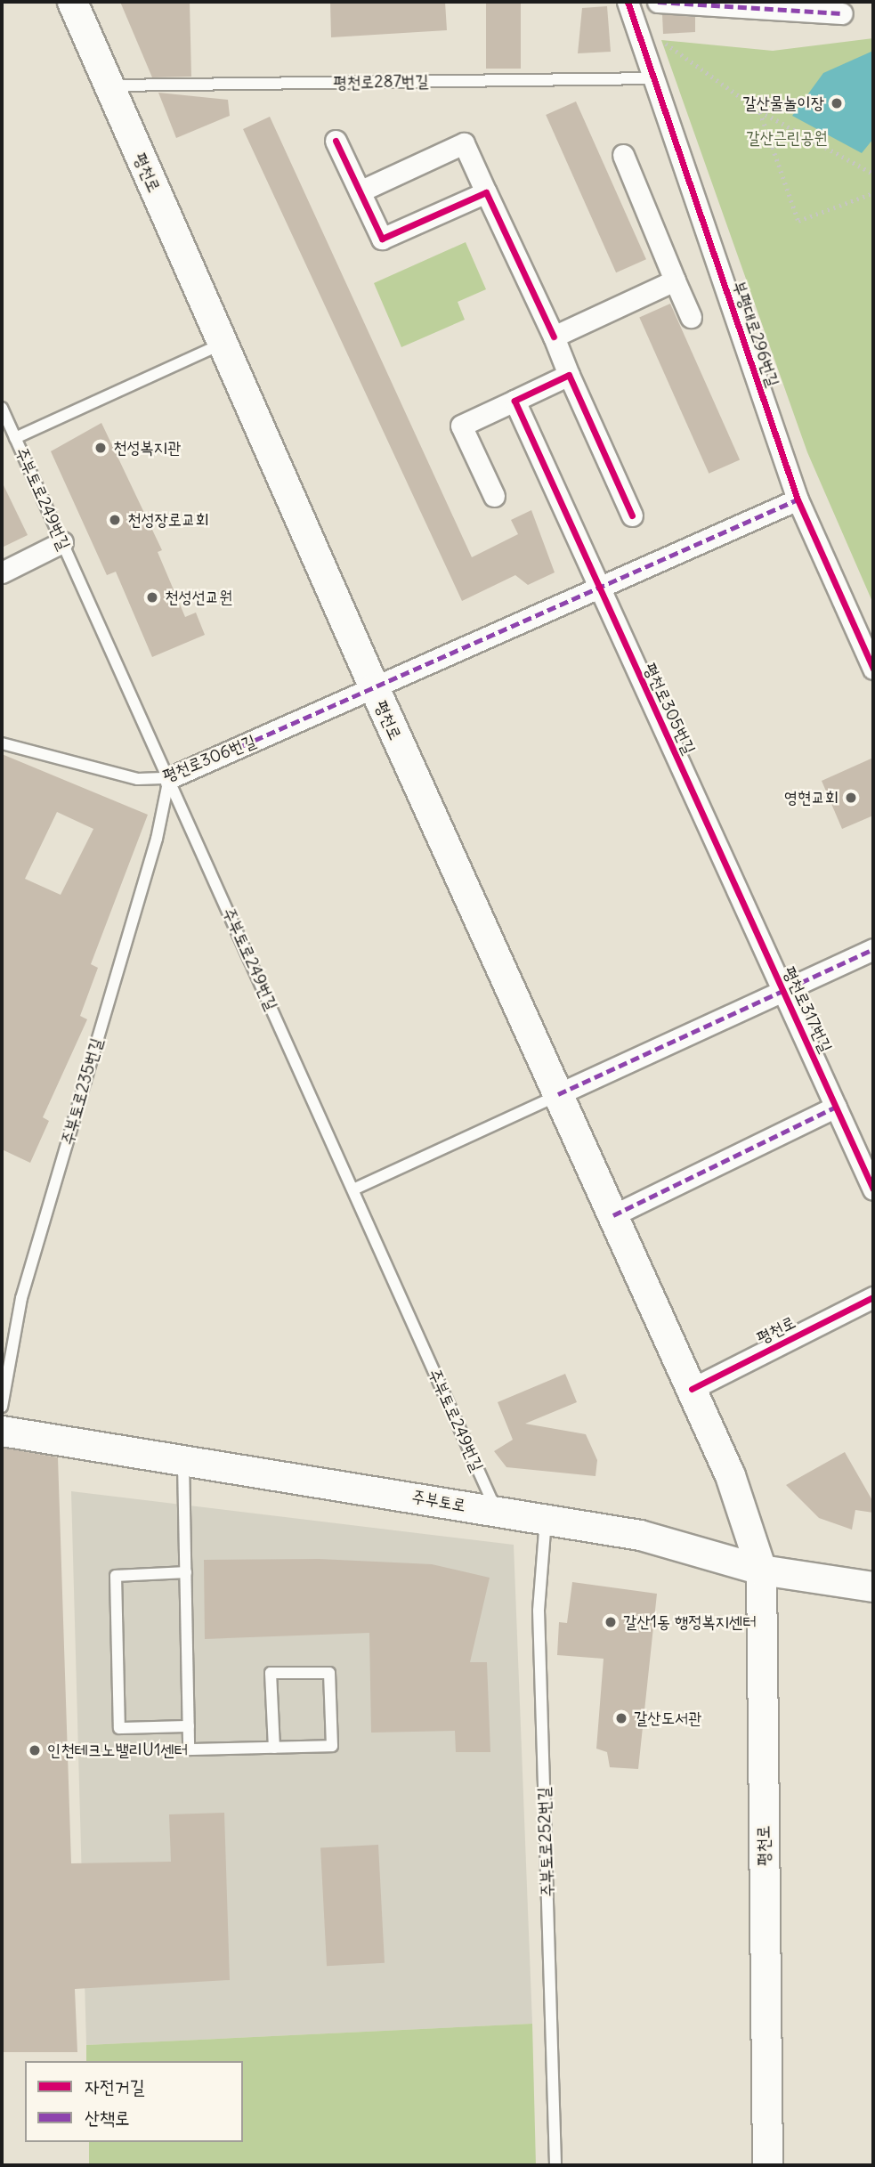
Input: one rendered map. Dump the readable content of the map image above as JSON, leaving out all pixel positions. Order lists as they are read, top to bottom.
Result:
{
  "streets": {
    "main road": ["평천로", "주부토로"],
    "street": [
      "부평대로296번길",
      "평천로305번길",
      "평천로306번길",
      "평천로317번길"
    ],
    "lane": [
      "평천로287번길",
      "주부토로249번길",
      "주부토로235번길",
      "주부토로252번길"
    ]
  },
  "crossings": [
    ["평천로287번길", "평천로"],
    ["평천로287번길", "부평대로296번길"],
    ["평천로", "평천로306번길"],
    ["평천로", "평천로317번길"],
    ["평천로", "주부토로"],
    ["주부토로249번길", "평천로306번길"],
    ["주부토로249번길", "주부토로235번길"],
    ["주부토로249번길", "주부토로"],
    ["평천로305번길", "평천로317번길"],
    ["평천로306번길", "주부토로235번길"],
    ["주부토로", "주부토로252번길"]
  ],
  "parks": ["갈산근린공원"],
  "places": [
    "갈산물놀이장",
    "천성복지관",
    "천성장로교회",
    "천성선교원",
    "영현교회",
    "갈산1동 행정복지센터",
    "갈산도서관",
    "인천테크노밸리U1센터"
  ],
  "legend": ["자전거길", "산책로"]
}
